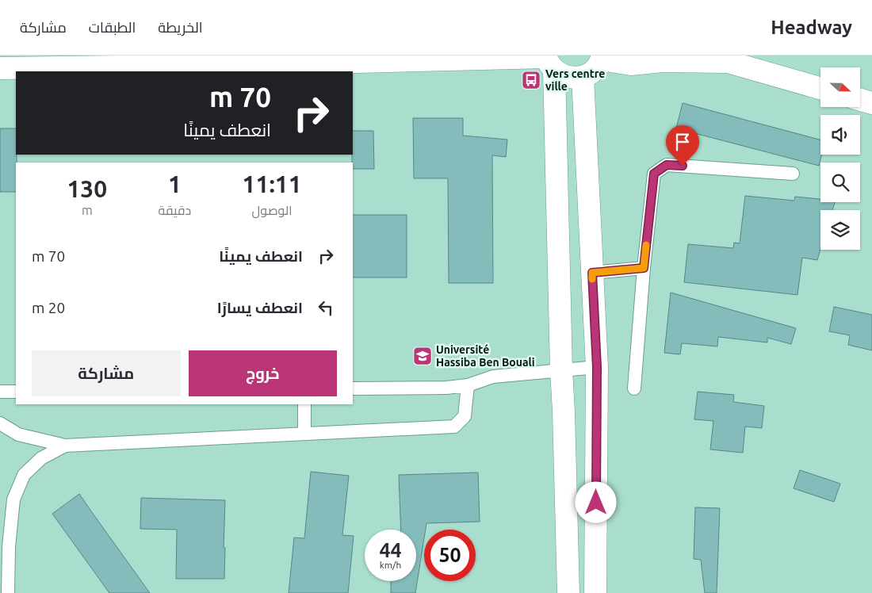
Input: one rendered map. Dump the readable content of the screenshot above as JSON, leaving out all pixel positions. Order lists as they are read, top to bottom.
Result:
{
  "places": {
    "bus stop": ["Vers centre ville"],
    "school or university": ["Université Hassiba Ben Bouali"]
  },
  "north": "right",
  "page": {
    "header": "Headway",
    "nav": ["الخريطة", "الطبقات", "مشاركة"],
    "turn": ["70 m", "انعطف يمينًا"],
    "eta": [
      "11:11",
      "الوصول",
      "1",
      "دقيقة",
      "130",
      "m"
    ],
    "list": [
      {
        "name": "انعطف يمينًا",
        "value": "70 m"
      },
      {
        "name": "انعطف يسارًا",
        "value": "20 m"
      }
    ],
    "buttons": ["خروج", "مشاركة"],
    "speed": "44 km/h",
    "limit": "50"
  }
}
